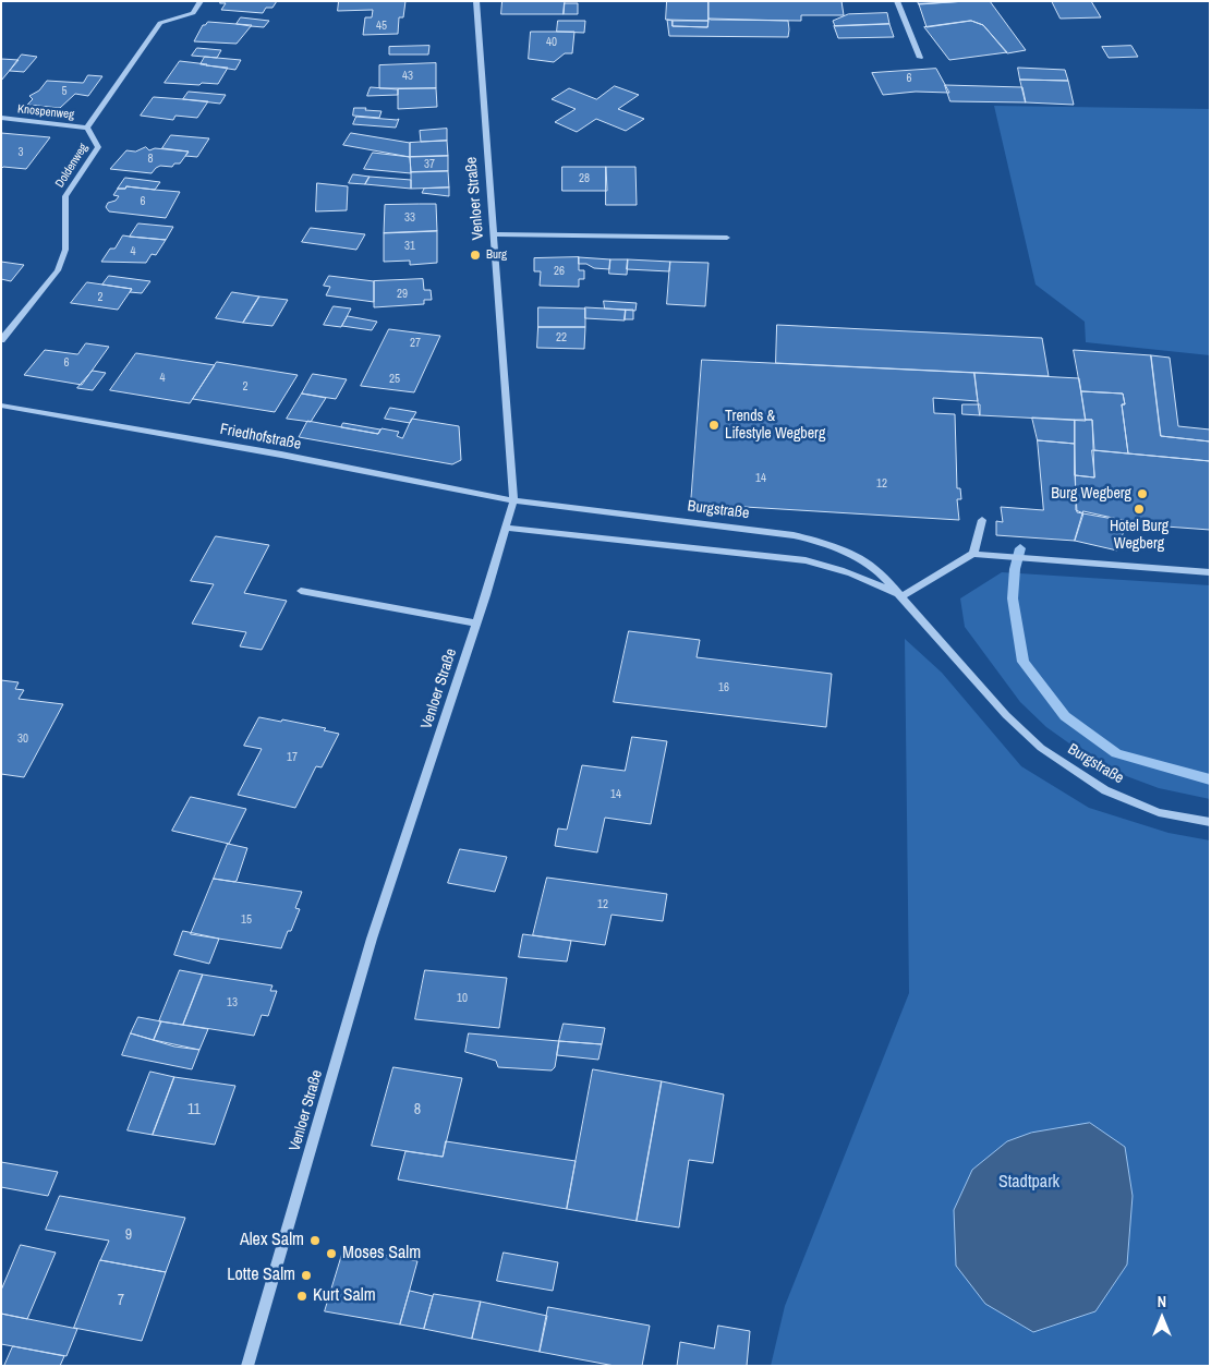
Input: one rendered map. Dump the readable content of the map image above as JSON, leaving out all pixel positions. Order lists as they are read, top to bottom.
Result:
{
  "streets": {
    "street": [
      "Knospenweg",
      "Doldenweg",
      "Venloer Straße",
      "Friedhofstraße",
      "Burgstraße"
    ]
  },
  "crossings": [
    ["Knospenweg", "Doldenweg"],
    ["Venloer Straße", "Friedhofstraße"],
    ["Venloer Straße", "Burgstraße"],
    ["Friedhofstraße", "Burgstraße"]
  ],
  "parks": ["Stadtpark"],
  "places": [
    "Burg",
    "Trends & Lifestyle Wegberg",
    "Burg Wegberg",
    "Hotel Burg Wegberg",
    "Alex Salm",
    "Moses Salm",
    "Lotte Salm",
    "Kurt Salm"
  ],
  "house_numbers": [
    "45",
    "40",
    "43",
    "6",
    "5",
    "3",
    "8",
    "37",
    "28",
    "6",
    "33",
    "31",
    "4",
    "26",
    "29",
    "2",
    "22",
    "27",
    "6",
    "4",
    "25",
    "2",
    "14",
    "12",
    "16",
    "30",
    "17",
    "14",
    "12",
    "15",
    "10",
    "13",
    "11",
    "8",
    "9",
    "7"
  ],
  "north": "top"
}
